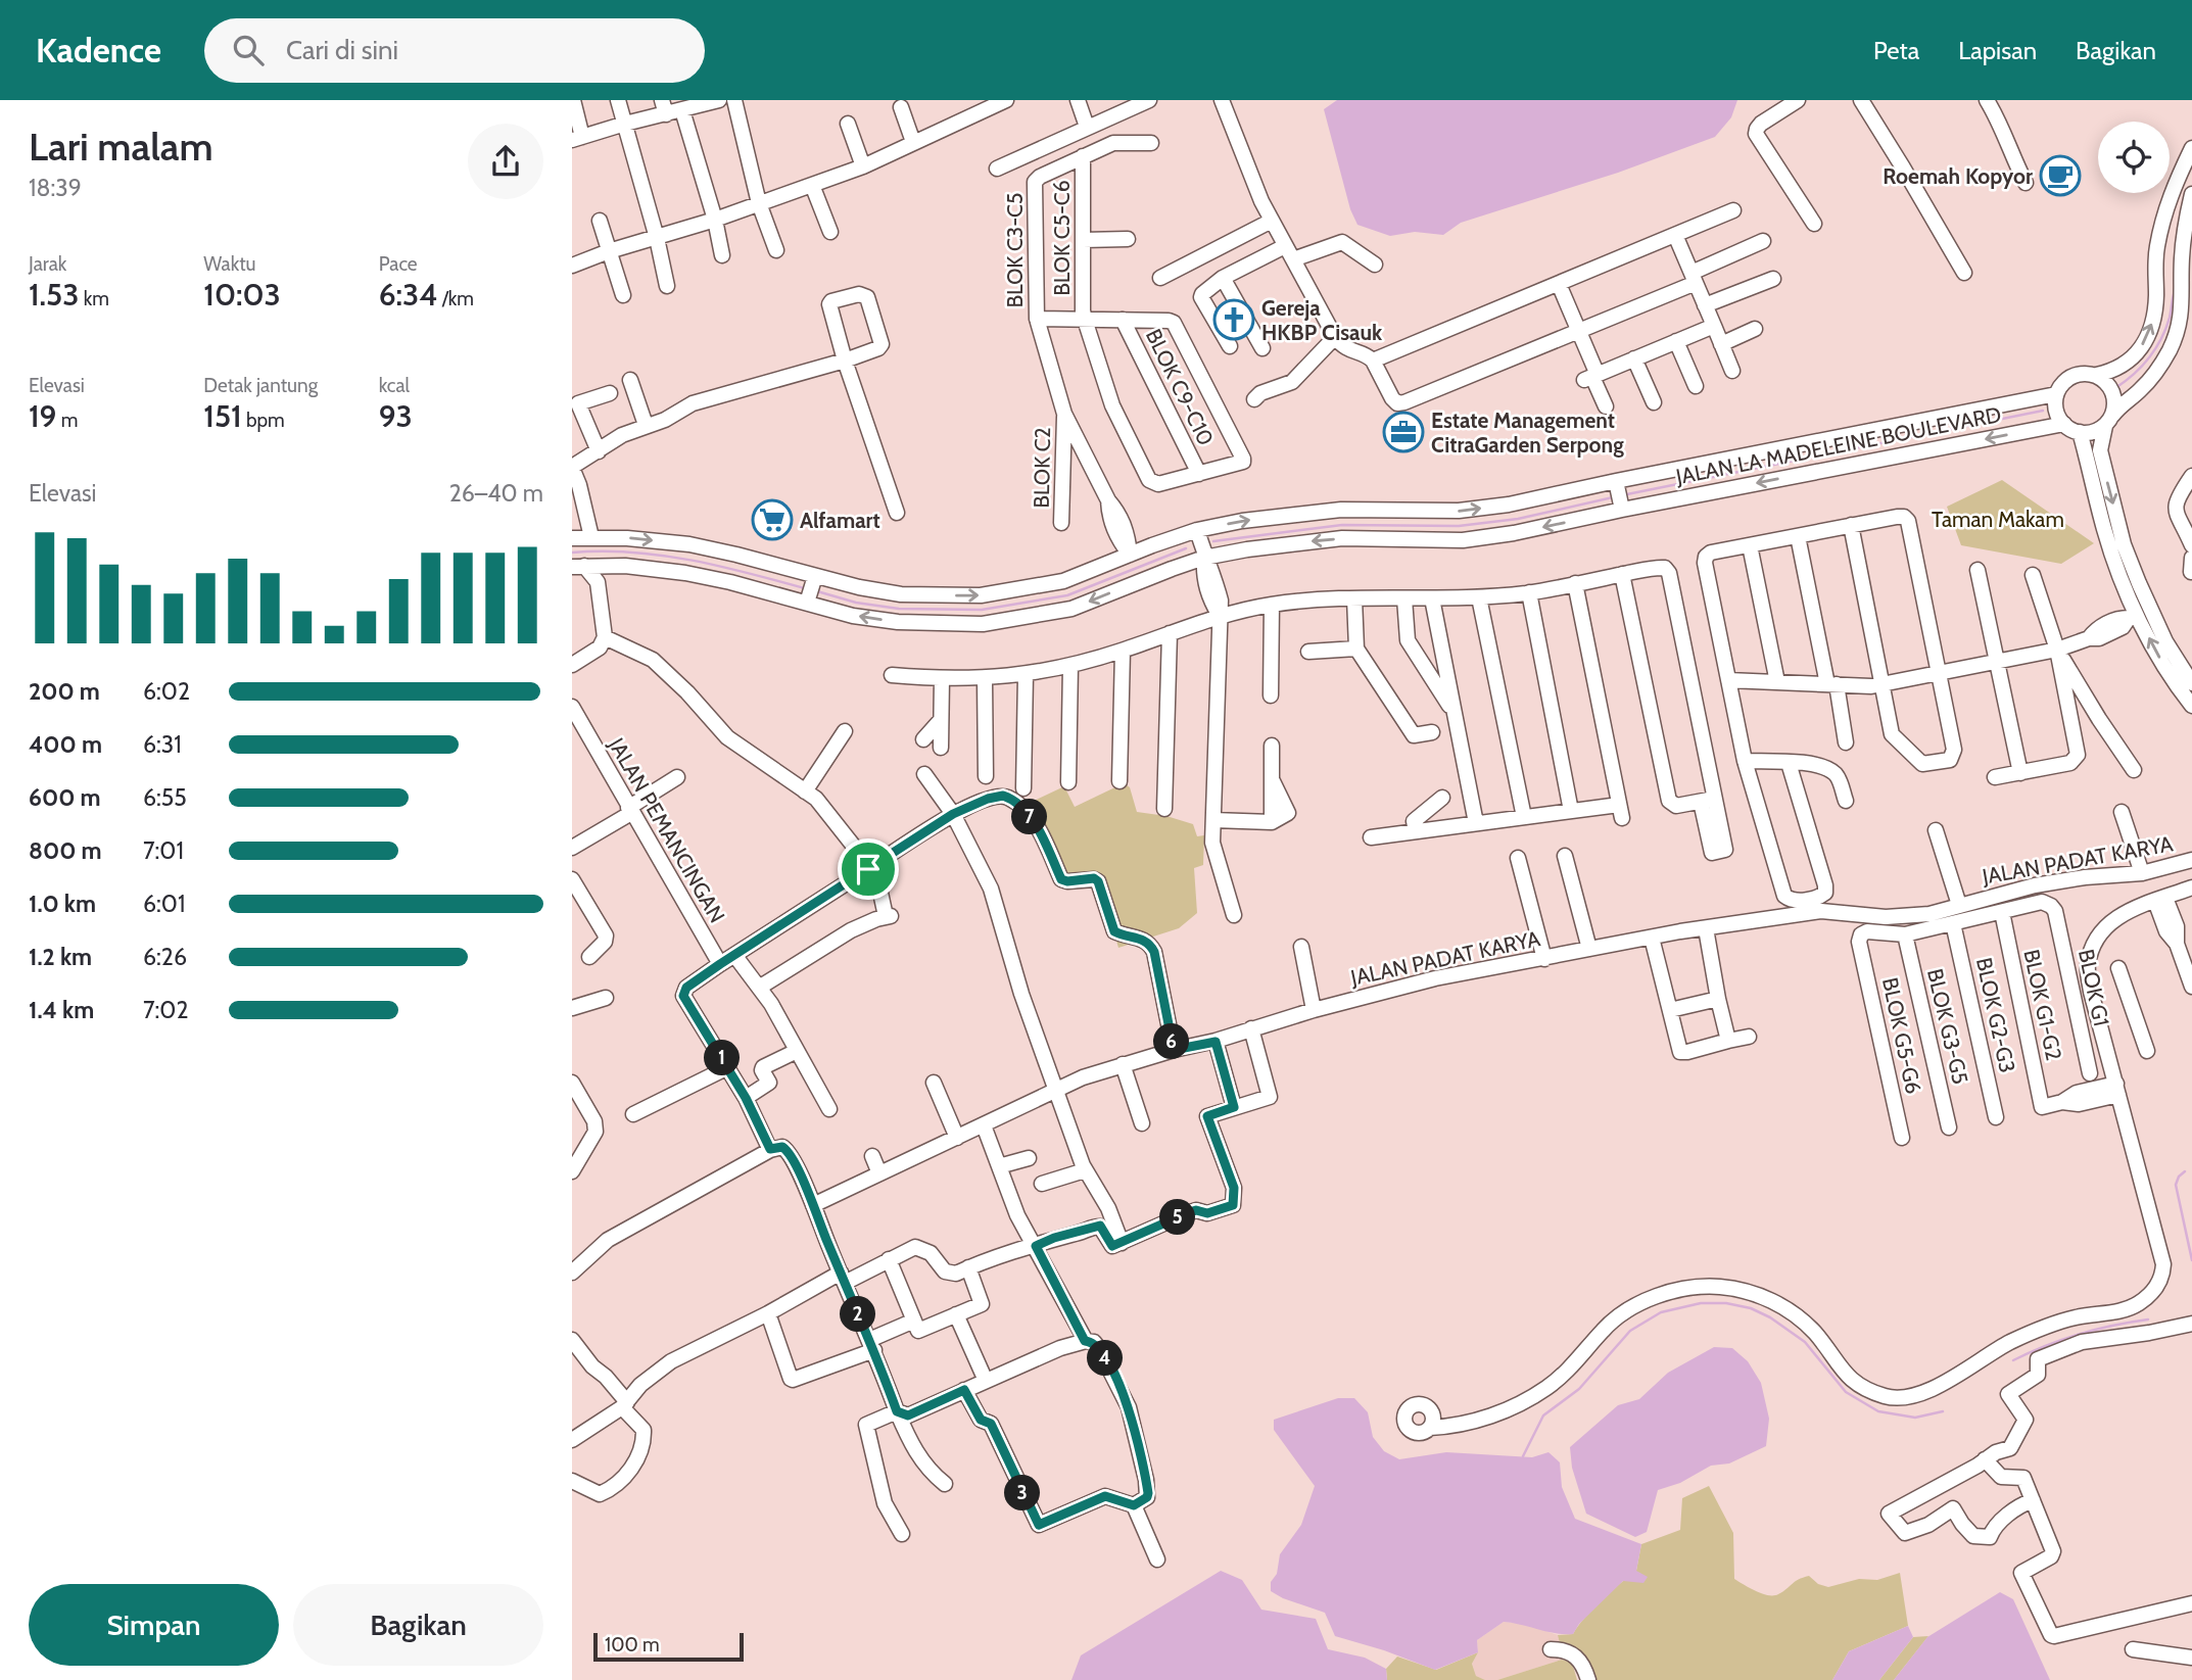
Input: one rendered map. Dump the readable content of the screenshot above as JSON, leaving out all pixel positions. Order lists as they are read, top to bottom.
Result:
{
  "streets": {
    "street": [
      "BLOK C5-C6",
      "BLOK C3-C5",
      "BLOK C9-C10",
      "JALAN LA MADELEINE BOULEVARD",
      "BLOK C2",
      "JALAN PEMANCINGAN",
      "JALAN PADAT KARYA",
      "BLOK G1",
      "BLOK G1-G2",
      "BLOK G2-G3",
      "BLOK G3-G5",
      "BLOK G5-G6"
    ]
  },
  "crossings": [
    ["BLOK C5-C6", "BLOK C3-C5"],
    ["BLOK C5-C6", "BLOK C9-C10"],
    ["BLOK C3-C5", "BLOK C2"],
    ["BLOK G1", "BLOK G1-G2"],
    ["BLOK G3-G5", "BLOK G5-G6"]
  ],
  "parks": ["Taman Makam"],
  "places": {
    "cafe": ["Roemah Kopyor"],
    "church": ["Gereja HKBP Cisauk"],
    "office": ["Estate Management CitraGarden Serpong"],
    "supermarket": ["Alfamart"]
  },
  "scale_bar": "100 m",
  "page": {
    "header": "Kadence",
    "search": "Cari di sini",
    "nav": ["Peta", "Lapisan", "Bagikan"],
    "heading": ["Lari malam", "18:39"],
    "stats": [
      ["Jarak", "1.53 km"],
      ["Waktu", "10:03"],
      ["Pace", "6:34 /km"],
      ["Elevasi", "19 m"],
      ["Detak jantung", "151 bpm"],
      ["kcal", "93"]
    ],
    "chart": ["Elevasi", "26–40 m"],
    "list": [
      {
        "name": "200 m",
        "note": "6:02"
      },
      {
        "name": "400 m",
        "note": "6:31"
      },
      {
        "name": "600 m",
        "note": "6:55"
      },
      {
        "name": "800 m",
        "note": "7:01"
      },
      {
        "name": "1.0 km",
        "note": "6:01"
      },
      {
        "name": "1.2 km",
        "note": "6:26"
      },
      {
        "name": "1.4 km",
        "note": "7:02"
      }
    ],
    "pins": [
      "7",
      "6",
      "1",
      "5",
      "2",
      "4",
      "3"
    ],
    "buttons": ["Simpan", "Bagikan"],
    "scale": "100 m"
  }
}
